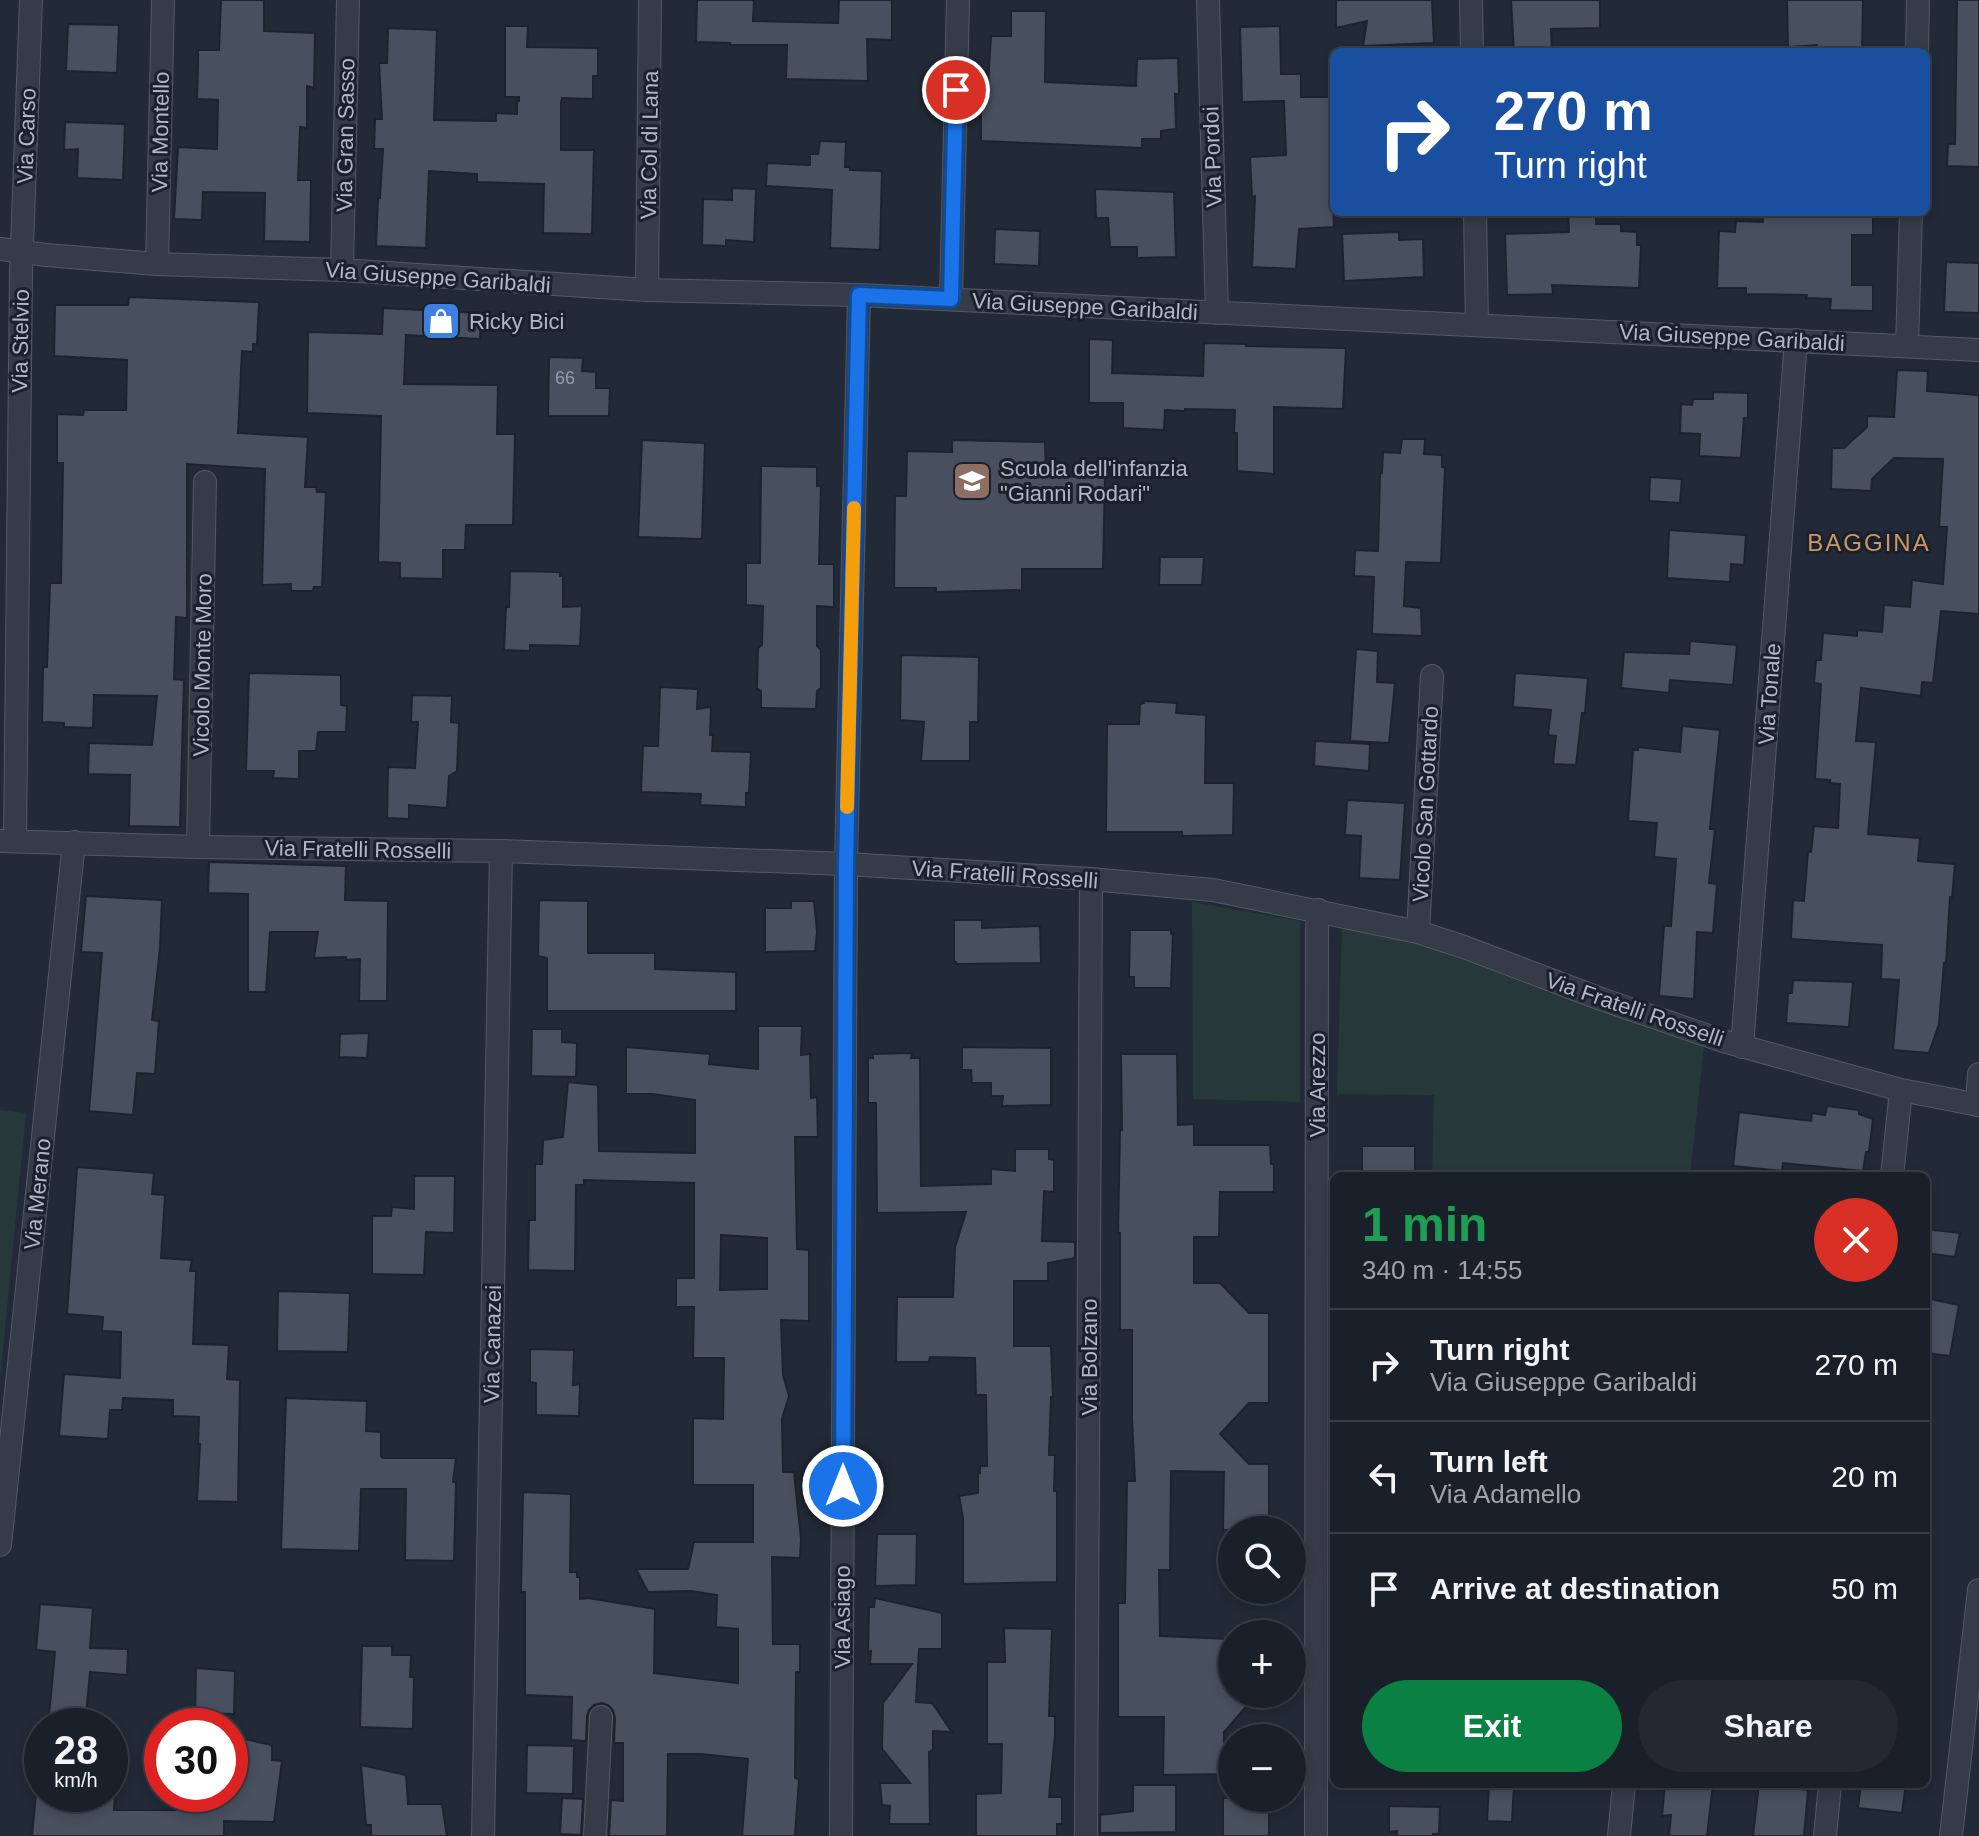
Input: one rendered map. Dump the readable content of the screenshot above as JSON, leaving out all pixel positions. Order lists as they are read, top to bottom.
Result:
{
  "streets": {
    "street": [
      "Via Montello",
      "Via Gran Sasso",
      "Via Carso",
      "Via Col di Lana",
      "Via Pordoi",
      "Via Giuseppe Garibaldi",
      "Via Stelvio",
      "Vicolo Monte Moro",
      "Via Tonale",
      "Vicolo San Gottardo",
      "Via Fratelli Rosselli",
      "Via Arezzo",
      "Via Merano",
      "Via Canazei",
      "Via Bolzano",
      "Via Asiago"
    ]
  },
  "crossings": [
    ["Via Montello", "Via Giuseppe Garibaldi"],
    ["Via Gran Sasso", "Via Giuseppe Garibaldi"],
    ["Via Carso", "Via Giuseppe Garibaldi"],
    ["Via Carso", "Via Stelvio"],
    ["Via Col di Lana", "Via Giuseppe Garibaldi"],
    ["Via Pordoi", "Via Giuseppe Garibaldi"],
    ["Via Giuseppe Garibaldi", "Via Stelvio"],
    ["Via Giuseppe Garibaldi", "Via Tonale"],
    ["Via Giuseppe Garibaldi", "Via Asiago"],
    ["Via Stelvio", "Via Fratelli Rosselli"],
    ["Vicolo Monte Moro", "Via Fratelli Rosselli"],
    ["Via Tonale", "Via Fratelli Rosselli"],
    ["Vicolo San Gottardo", "Via Fratelli Rosselli"],
    ["Via Fratelli Rosselli", "Via Arezzo"],
    ["Via Fratelli Rosselli", "Via Merano"],
    ["Via Fratelli Rosselli", "Via Canazei"],
    ["Via Fratelli Rosselli", "Via Bolzano"],
    ["Via Fratelli Rosselli", "Via Asiago"]
  ],
  "districts": ["BAGGINA"],
  "places": {
    "shop": ["Ricky Bici"],
    "school or university": ["Scuola dell'infanzia \"Gianni Rodari\""]
  },
  "house_numbers": ["66"],
  "page": {
    "turn": ["270 m", "Turn right"],
    "heading": ["1 min", "340 m · 14:55"],
    "list": [
      {
        "name": "Turn right",
        "note": "Via Giuseppe Garibaldi",
        "value": "270 m"
      },
      {
        "name": "Turn left",
        "note": "Via Adamello",
        "value": "20 m"
      },
      {
        "name": "Arrive at destination",
        "value": "50 m"
      }
    ],
    "map_buttons": ["+", "−"],
    "buttons": ["Exit", "Share"],
    "speed": "28 km/h",
    "limit": "30"
  }
}
